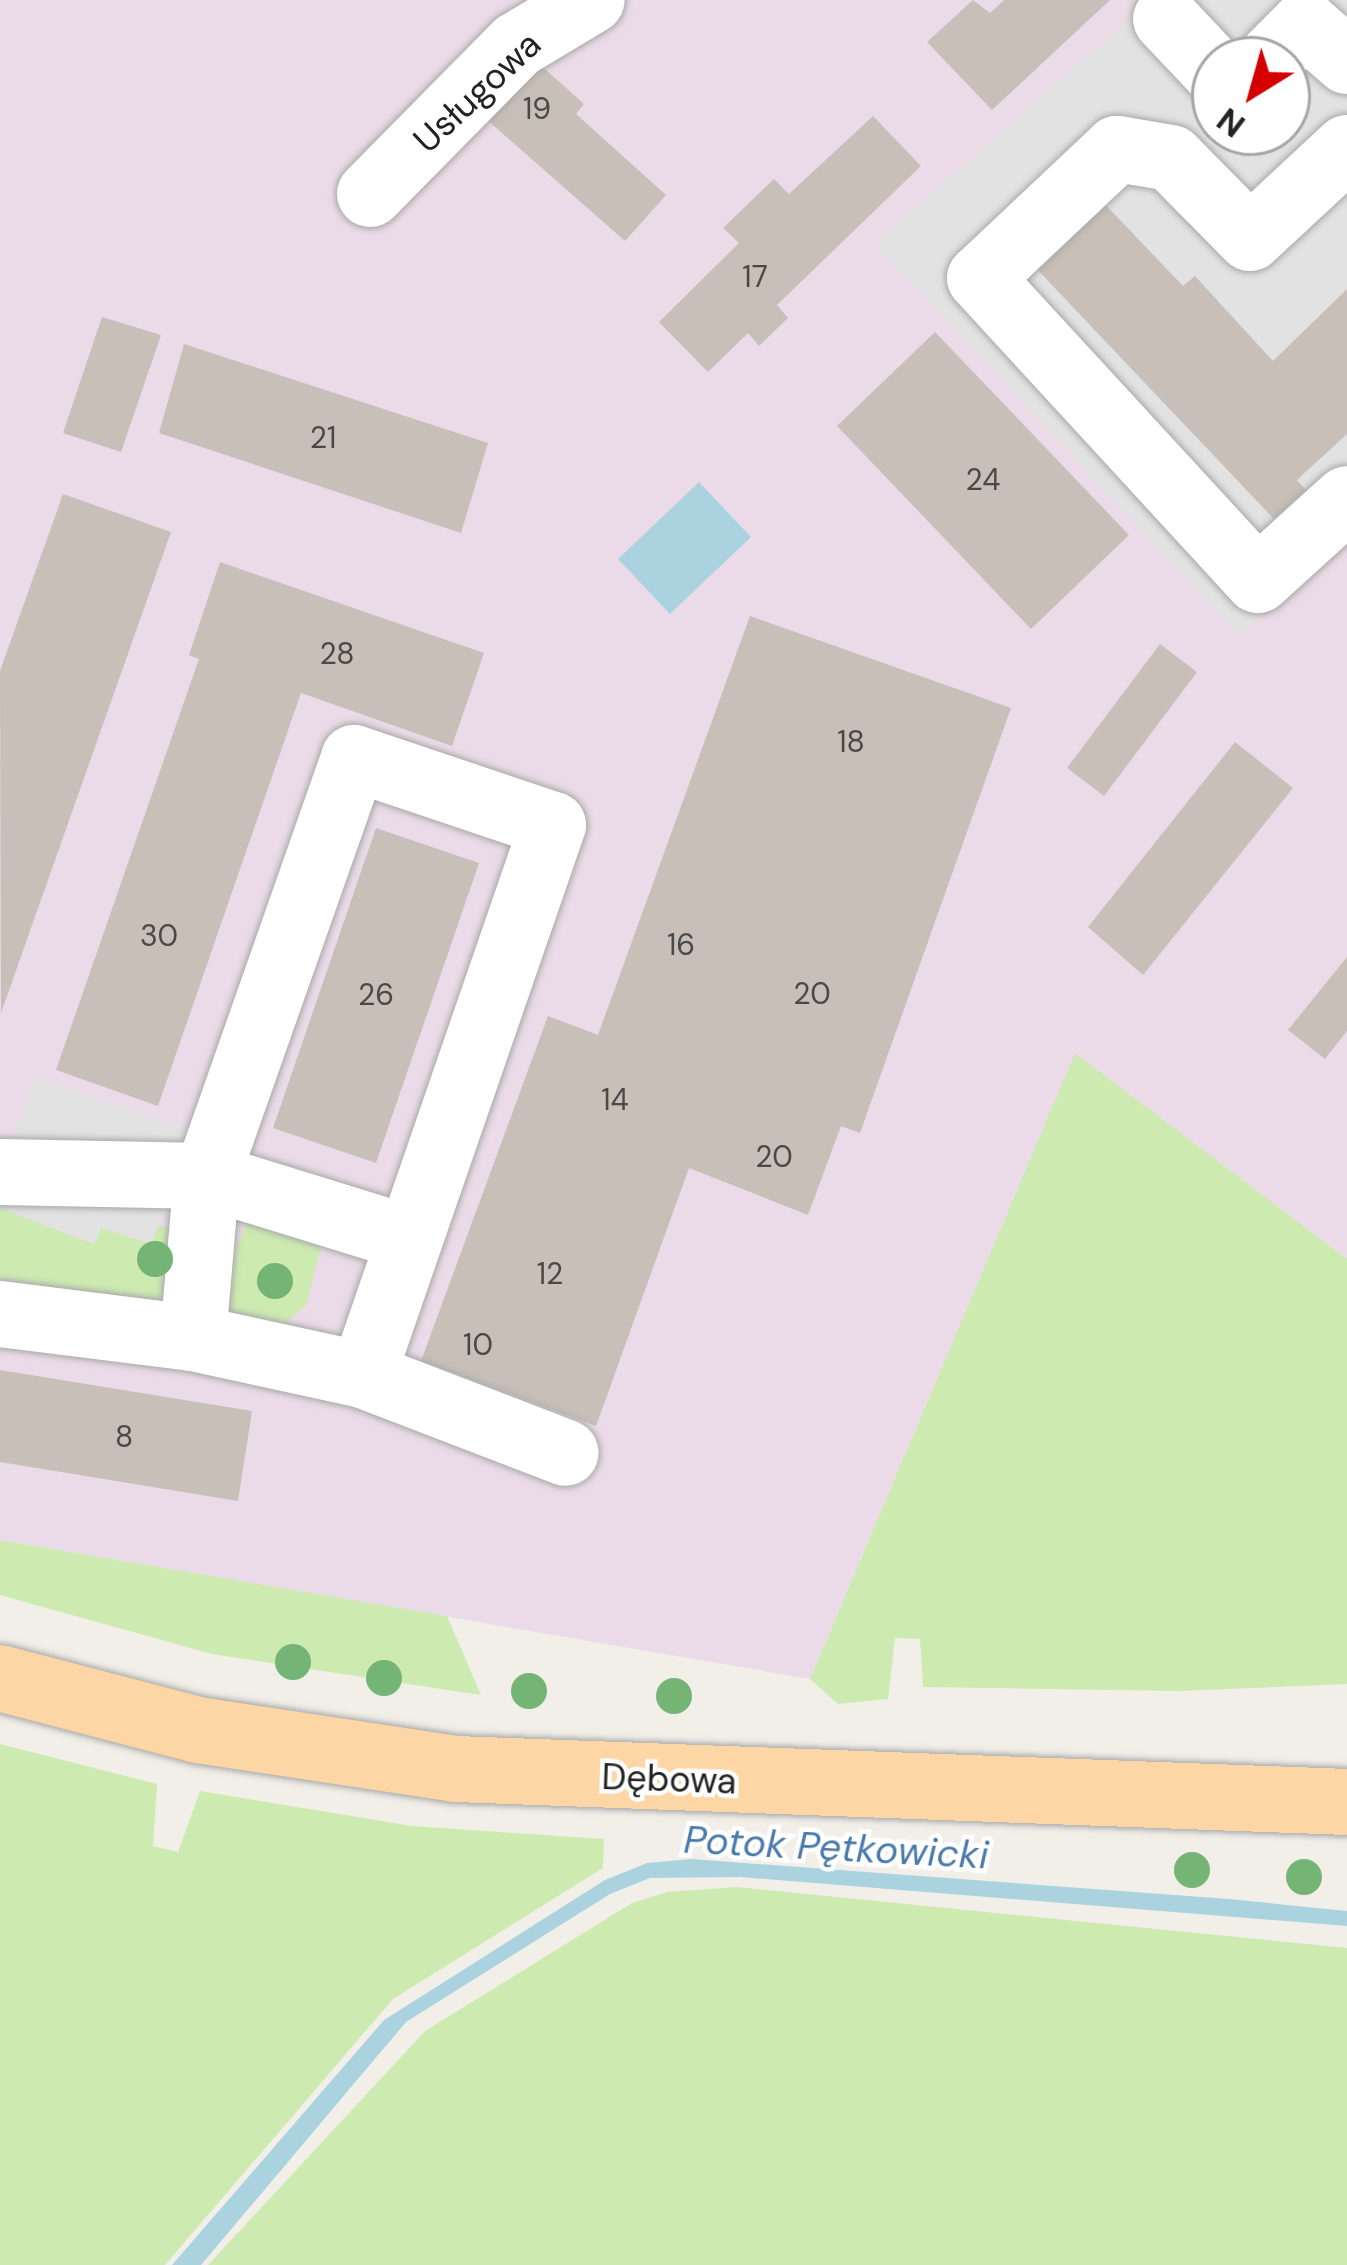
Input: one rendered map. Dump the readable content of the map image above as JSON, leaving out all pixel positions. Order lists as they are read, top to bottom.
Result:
{
  "streets": {
    "main road": ["Dębowa"],
    "street": ["Usługowa"]
  },
  "water": ["Potok Pętkowicki"],
  "house_numbers": [
    "19",
    "17",
    "21",
    "24",
    "28",
    "18",
    "30",
    "16",
    "20",
    "26",
    "14",
    "20",
    "12",
    "10",
    "8"
  ],
  "north": "bottom left"
}
